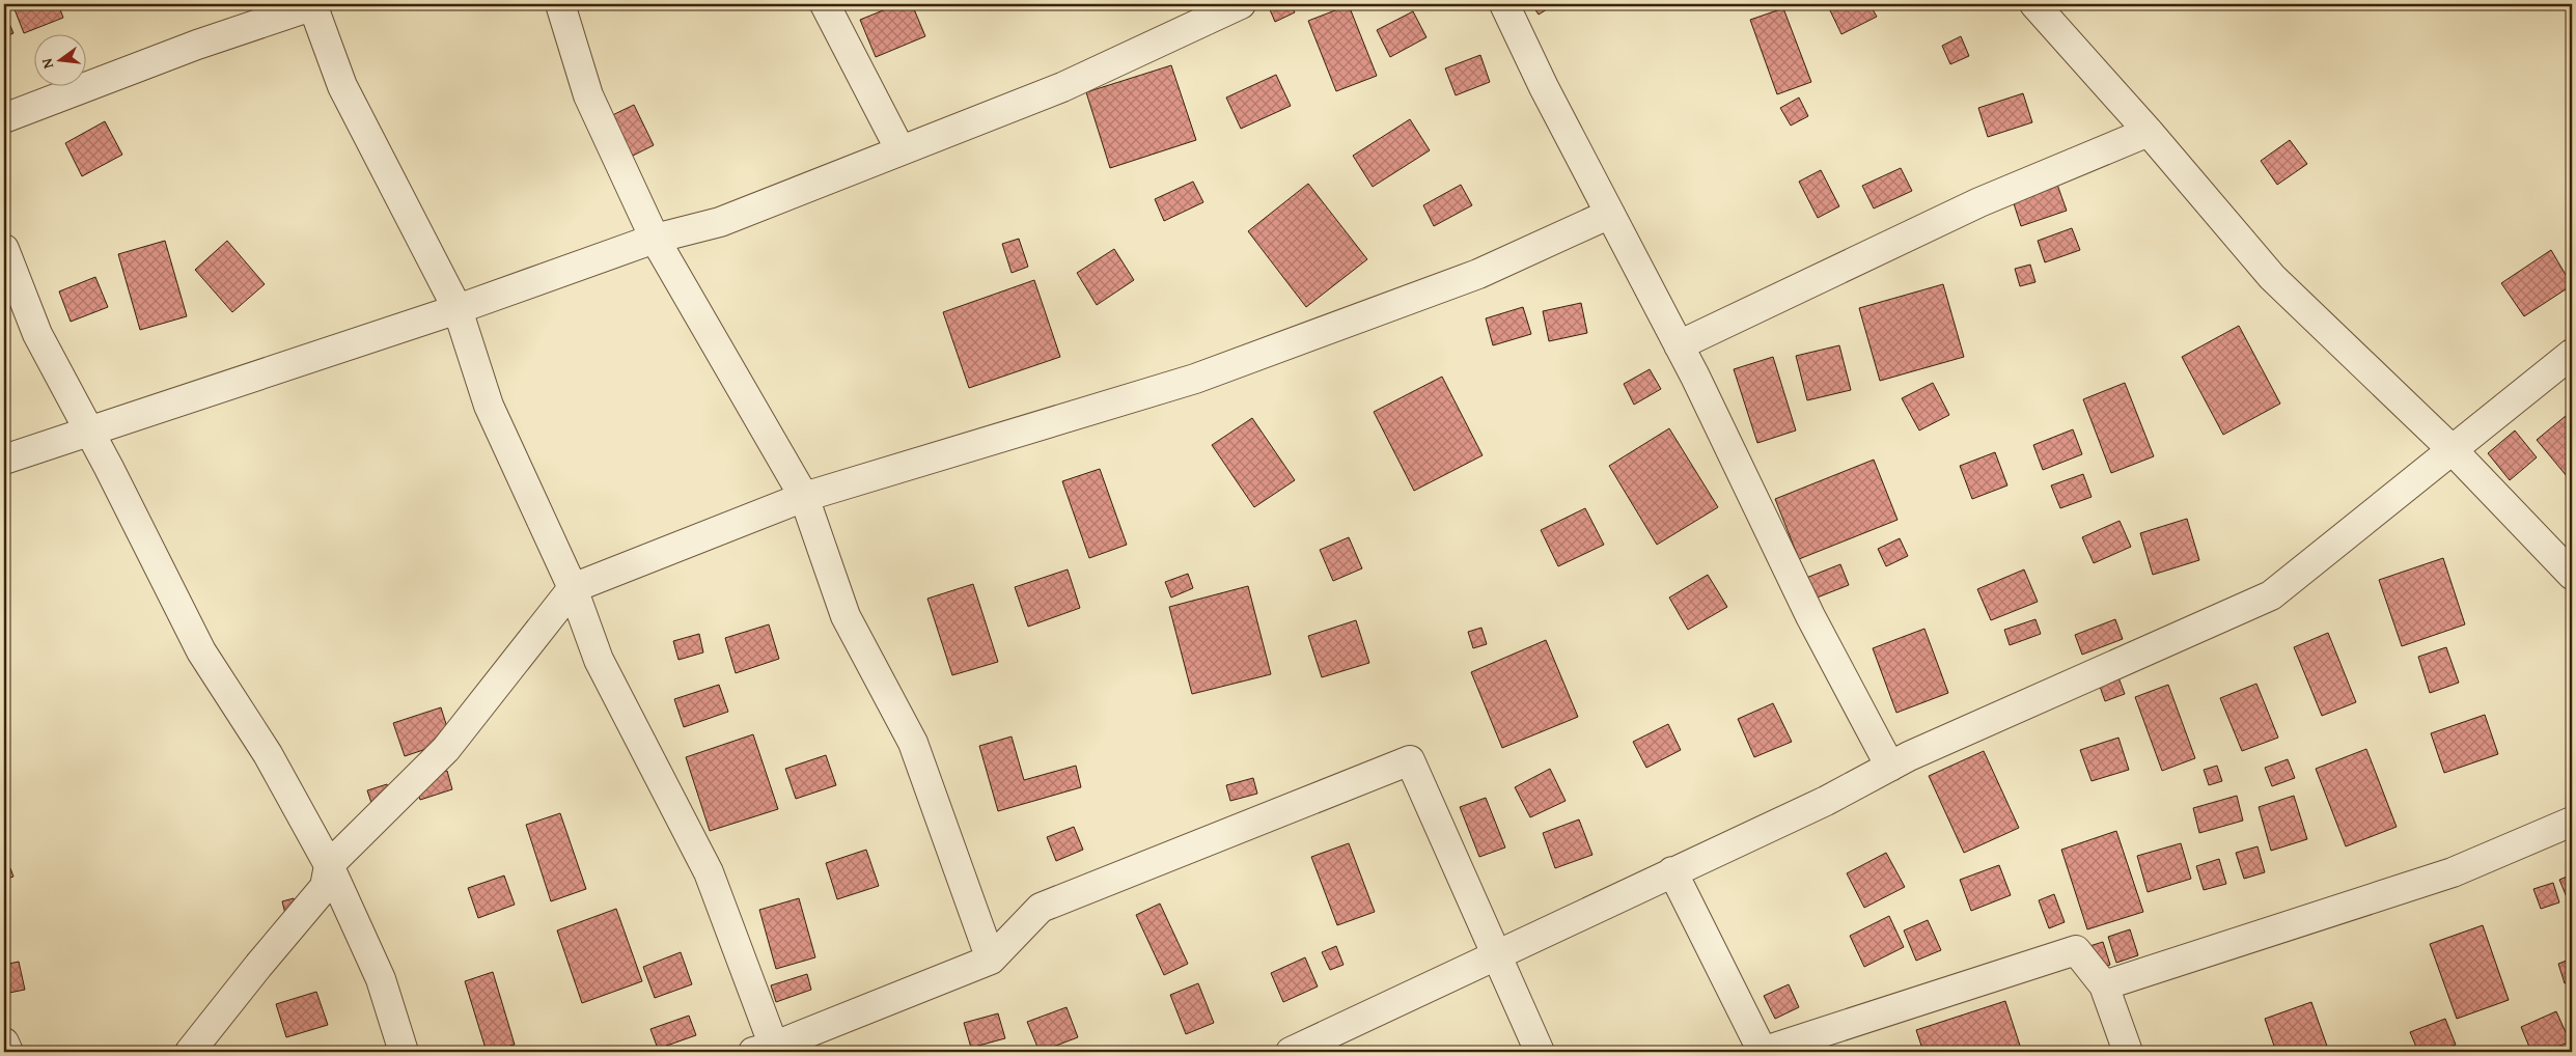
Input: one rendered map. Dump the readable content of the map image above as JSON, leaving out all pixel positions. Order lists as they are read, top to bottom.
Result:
{
  "north": "left"
}
